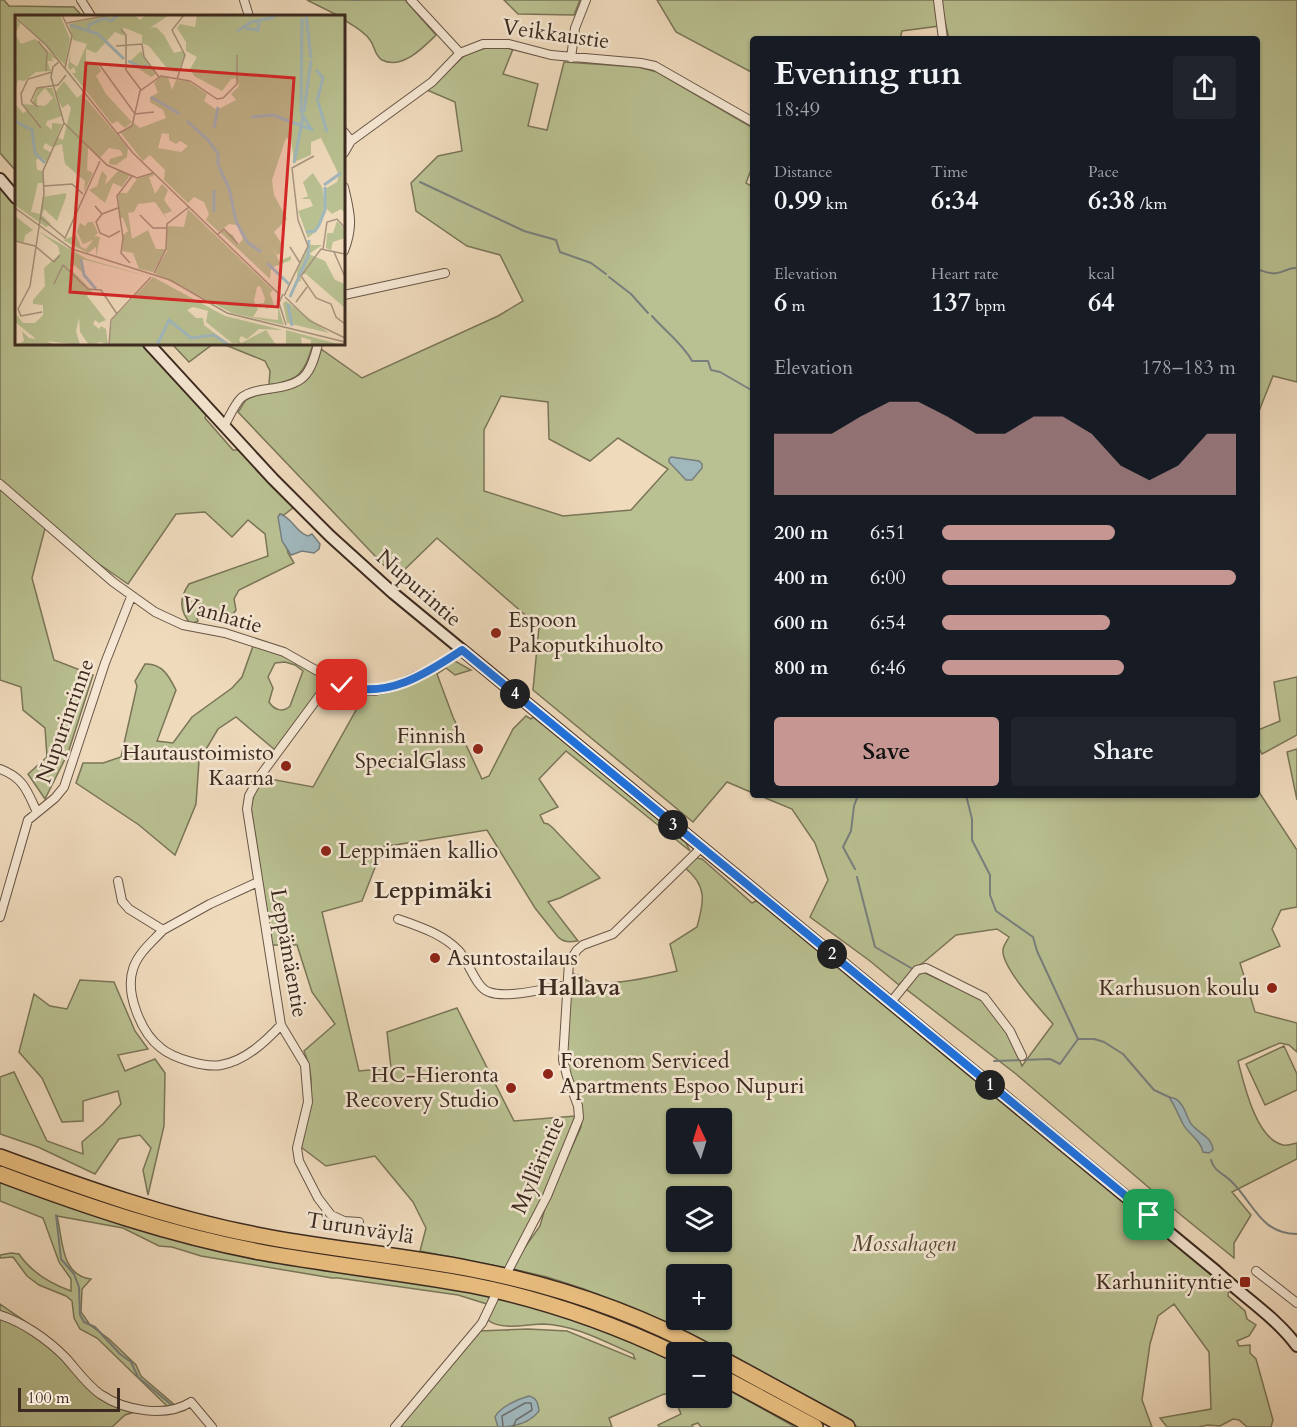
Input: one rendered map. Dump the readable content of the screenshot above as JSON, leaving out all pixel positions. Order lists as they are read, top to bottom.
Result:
{
  "streets": {
    "highway": ["Turunväylä"],
    "main road": ["Nupurintie"],
    "street": [
      "Veikkaustie",
      "Vanhatie",
      "Nupurinrinne",
      "Leppämäentie",
      "Myllärintie"
    ]
  },
  "crossings": [
    ["Nupurintie", "Vanhatie"],
    ["Nupurintie", "Myllärintie"],
    ["Vanhatie", "Nupurinrinne"],
    ["Vanhatie", "Leppämäentie"]
  ],
  "districts": ["Leppimäki", "Hallava"],
  "parks": ["Mossahagen"],
  "places": {
    "other": [
      "Espoon Pakoputkihuolto",
      "Finnish SpecialGlass",
      "Hautaustoimisto Kaarna",
      "Leppimäen kallio",
      "Asuntostailaus",
      "Karhusuon koulu",
      "Forenom Serviced Apartments Espoo Nupuri",
      "HC-Hieronta Recovery Studio"
    ],
    "transit": ["Karhuniityntie"]
  },
  "scale_bar": "100 m",
  "north": "top",
  "page": {
    "heading": ["Evening run", "18:49"],
    "stats": [
      ["Distance", "0.99 km"],
      ["Time", "6:34"],
      ["Pace", "6:38 /km"],
      ["Elevation", "6 m"],
      ["Heart rate", "137 bpm"],
      ["kcal", "64"]
    ],
    "chart": ["Elevation", "178–183 m"],
    "list": [
      {
        "name": "200 m",
        "note": "6:51"
      },
      {
        "name": "400 m",
        "note": "6:00"
      },
      {
        "name": "600 m",
        "note": "6:54"
      },
      {
        "name": "800 m",
        "note": "6:46"
      }
    ],
    "pins": [
      "4",
      "3",
      "2",
      "1"
    ],
    "buttons": ["Save", "Share"],
    "map_buttons": ["+", "−"],
    "scale": "100 m"
  }
}
